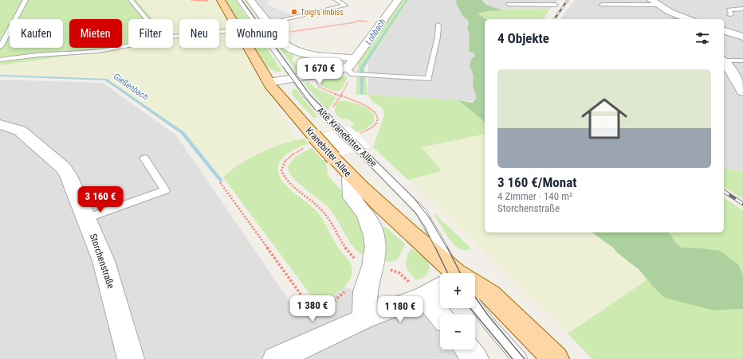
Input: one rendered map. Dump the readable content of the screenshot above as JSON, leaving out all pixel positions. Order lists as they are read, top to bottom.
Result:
{
  "streets": {
    "main road": ["Kranebitter Allee"],
    "street": ["Storchenstraße"],
    "lane": ["Alte Kranebitter Allee"]
  },
  "water": ["Lohbach", "Gießenbach"],
  "places": ["Tolgi's Imbiss"],
  "page": {
    "chip": [
      "Kaufen",
      "Mieten",
      "Filter",
      "Neu",
      "Wohnung"
    ],
    "heading": "4 Objekte",
    "list": [
      {
        "name": "3 160 €/Monat",
        "note": "4 Zimmer · 140 m² · Storchenstraße"
      }
    ],
    "price": [
      "1 670 €",
      "3 160 €",
      "1 380 €",
      "1 180 €"
    ],
    "map_buttons": ["+", "−"]
  }
}
